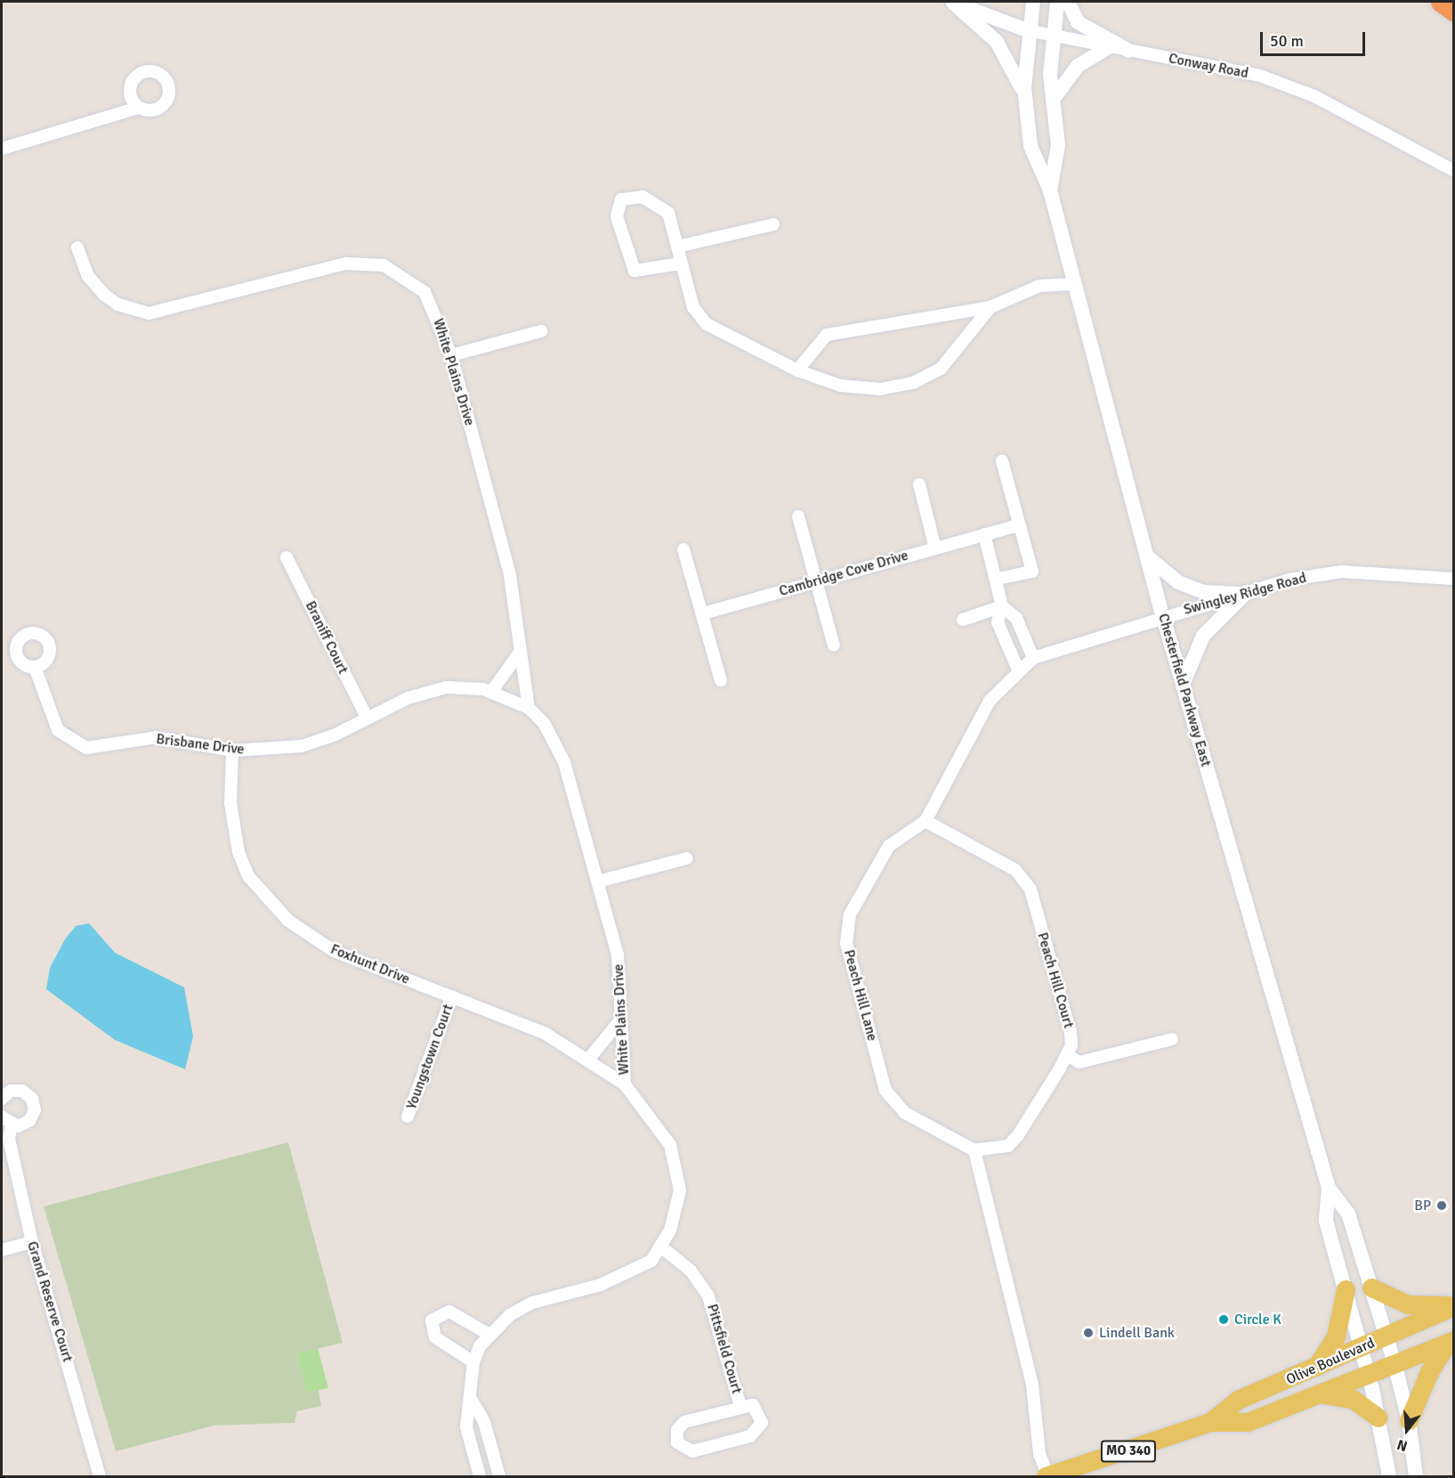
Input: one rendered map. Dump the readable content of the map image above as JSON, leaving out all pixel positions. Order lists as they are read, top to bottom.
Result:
{
  "streets": {
    "main road": ["Olive Boulevard", "MO 340"],
    "street": [
      "Conway Road",
      "White Plains Drive",
      "Cambridge Cove Drive",
      "Swingley Ridge Road",
      "Braniff Court",
      "Chesterfield Parkway East",
      "Brisbane Drive",
      "Foxhunt Drive",
      "Peach Hill Court",
      "Peach Hill Lane",
      "Youngstown Court",
      "Grand Reserve Court",
      "Pittsfield Court"
    ]
  },
  "crossings": [
    ["Conway Road", "Chesterfield Parkway East"],
    ["White Plains Drive", "Brisbane Drive"],
    ["White Plains Drive", "Foxhunt Drive"],
    ["White Plains Drive", "Pittsfield Court"],
    ["Swingley Ridge Road", "Chesterfield Parkway East"],
    ["Swingley Ridge Road", "Peach Hill Lane"],
    ["Braniff Court", "Brisbane Drive"],
    ["Chesterfield Parkway East", "Peach Hill Lane"],
    ["Chesterfield Parkway East", "Olive Boulevard"],
    ["Brisbane Drive", "Foxhunt Drive"],
    ["Foxhunt Drive", "Youngstown Court"],
    ["Peach Hill Court", "Peach Hill Lane"]
  ],
  "places": ["BP", "Circle K", "Lindell Bank"],
  "scale_bar": "50 m",
  "north": "bottom"
}
